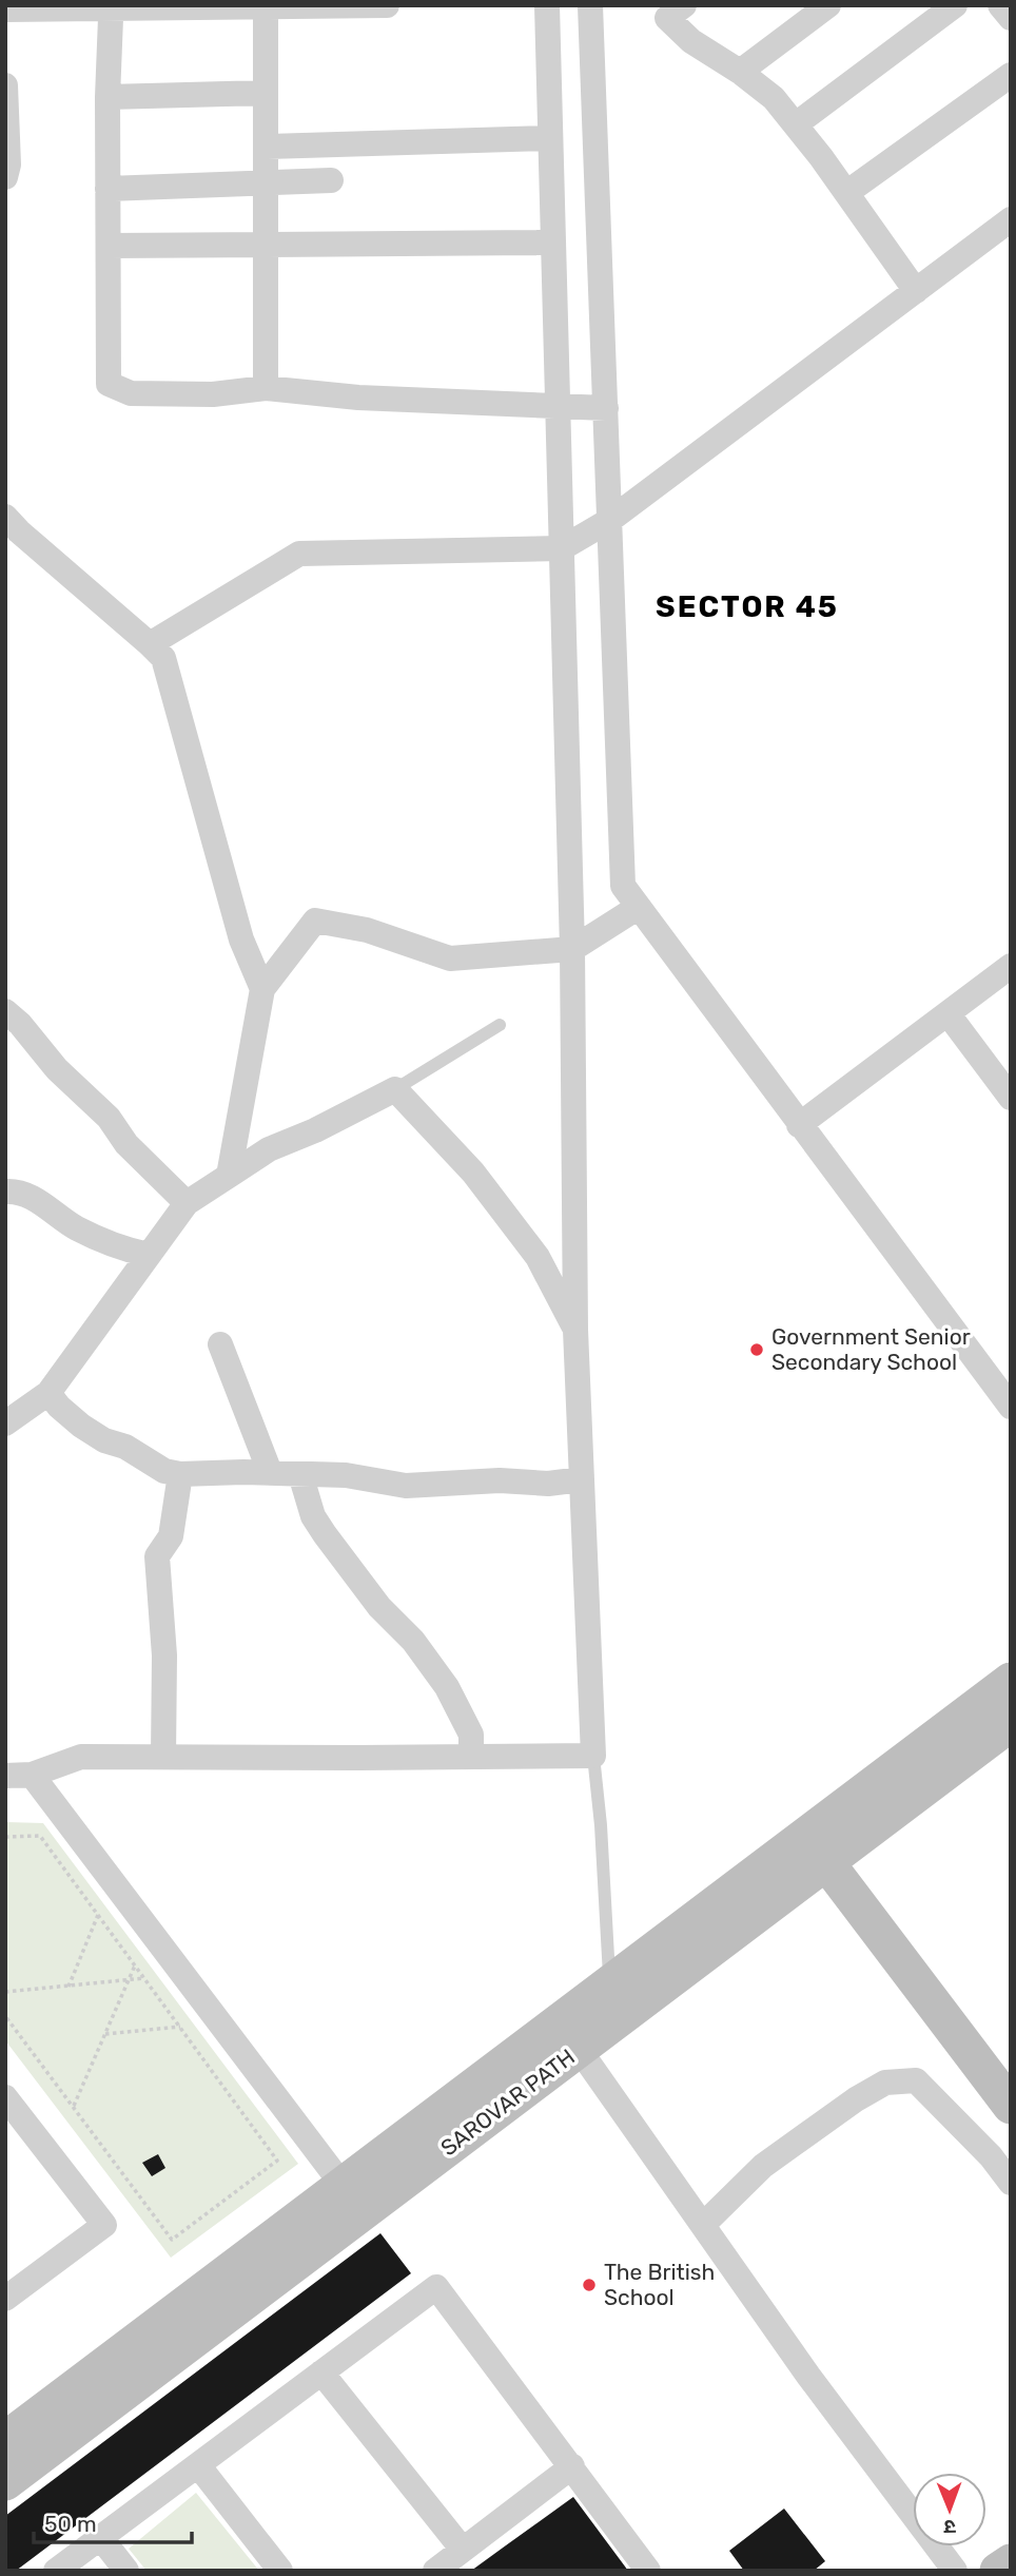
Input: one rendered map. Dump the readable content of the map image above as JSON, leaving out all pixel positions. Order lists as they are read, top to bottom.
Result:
{
  "streets": {
    "main road": ["SAROVAR PATH"]
  },
  "districts": ["SECTOR 45"],
  "places": ["Government Senior Secondary School", "The British School"],
  "scale_bar": "50 m",
  "north": "bottom"
}
